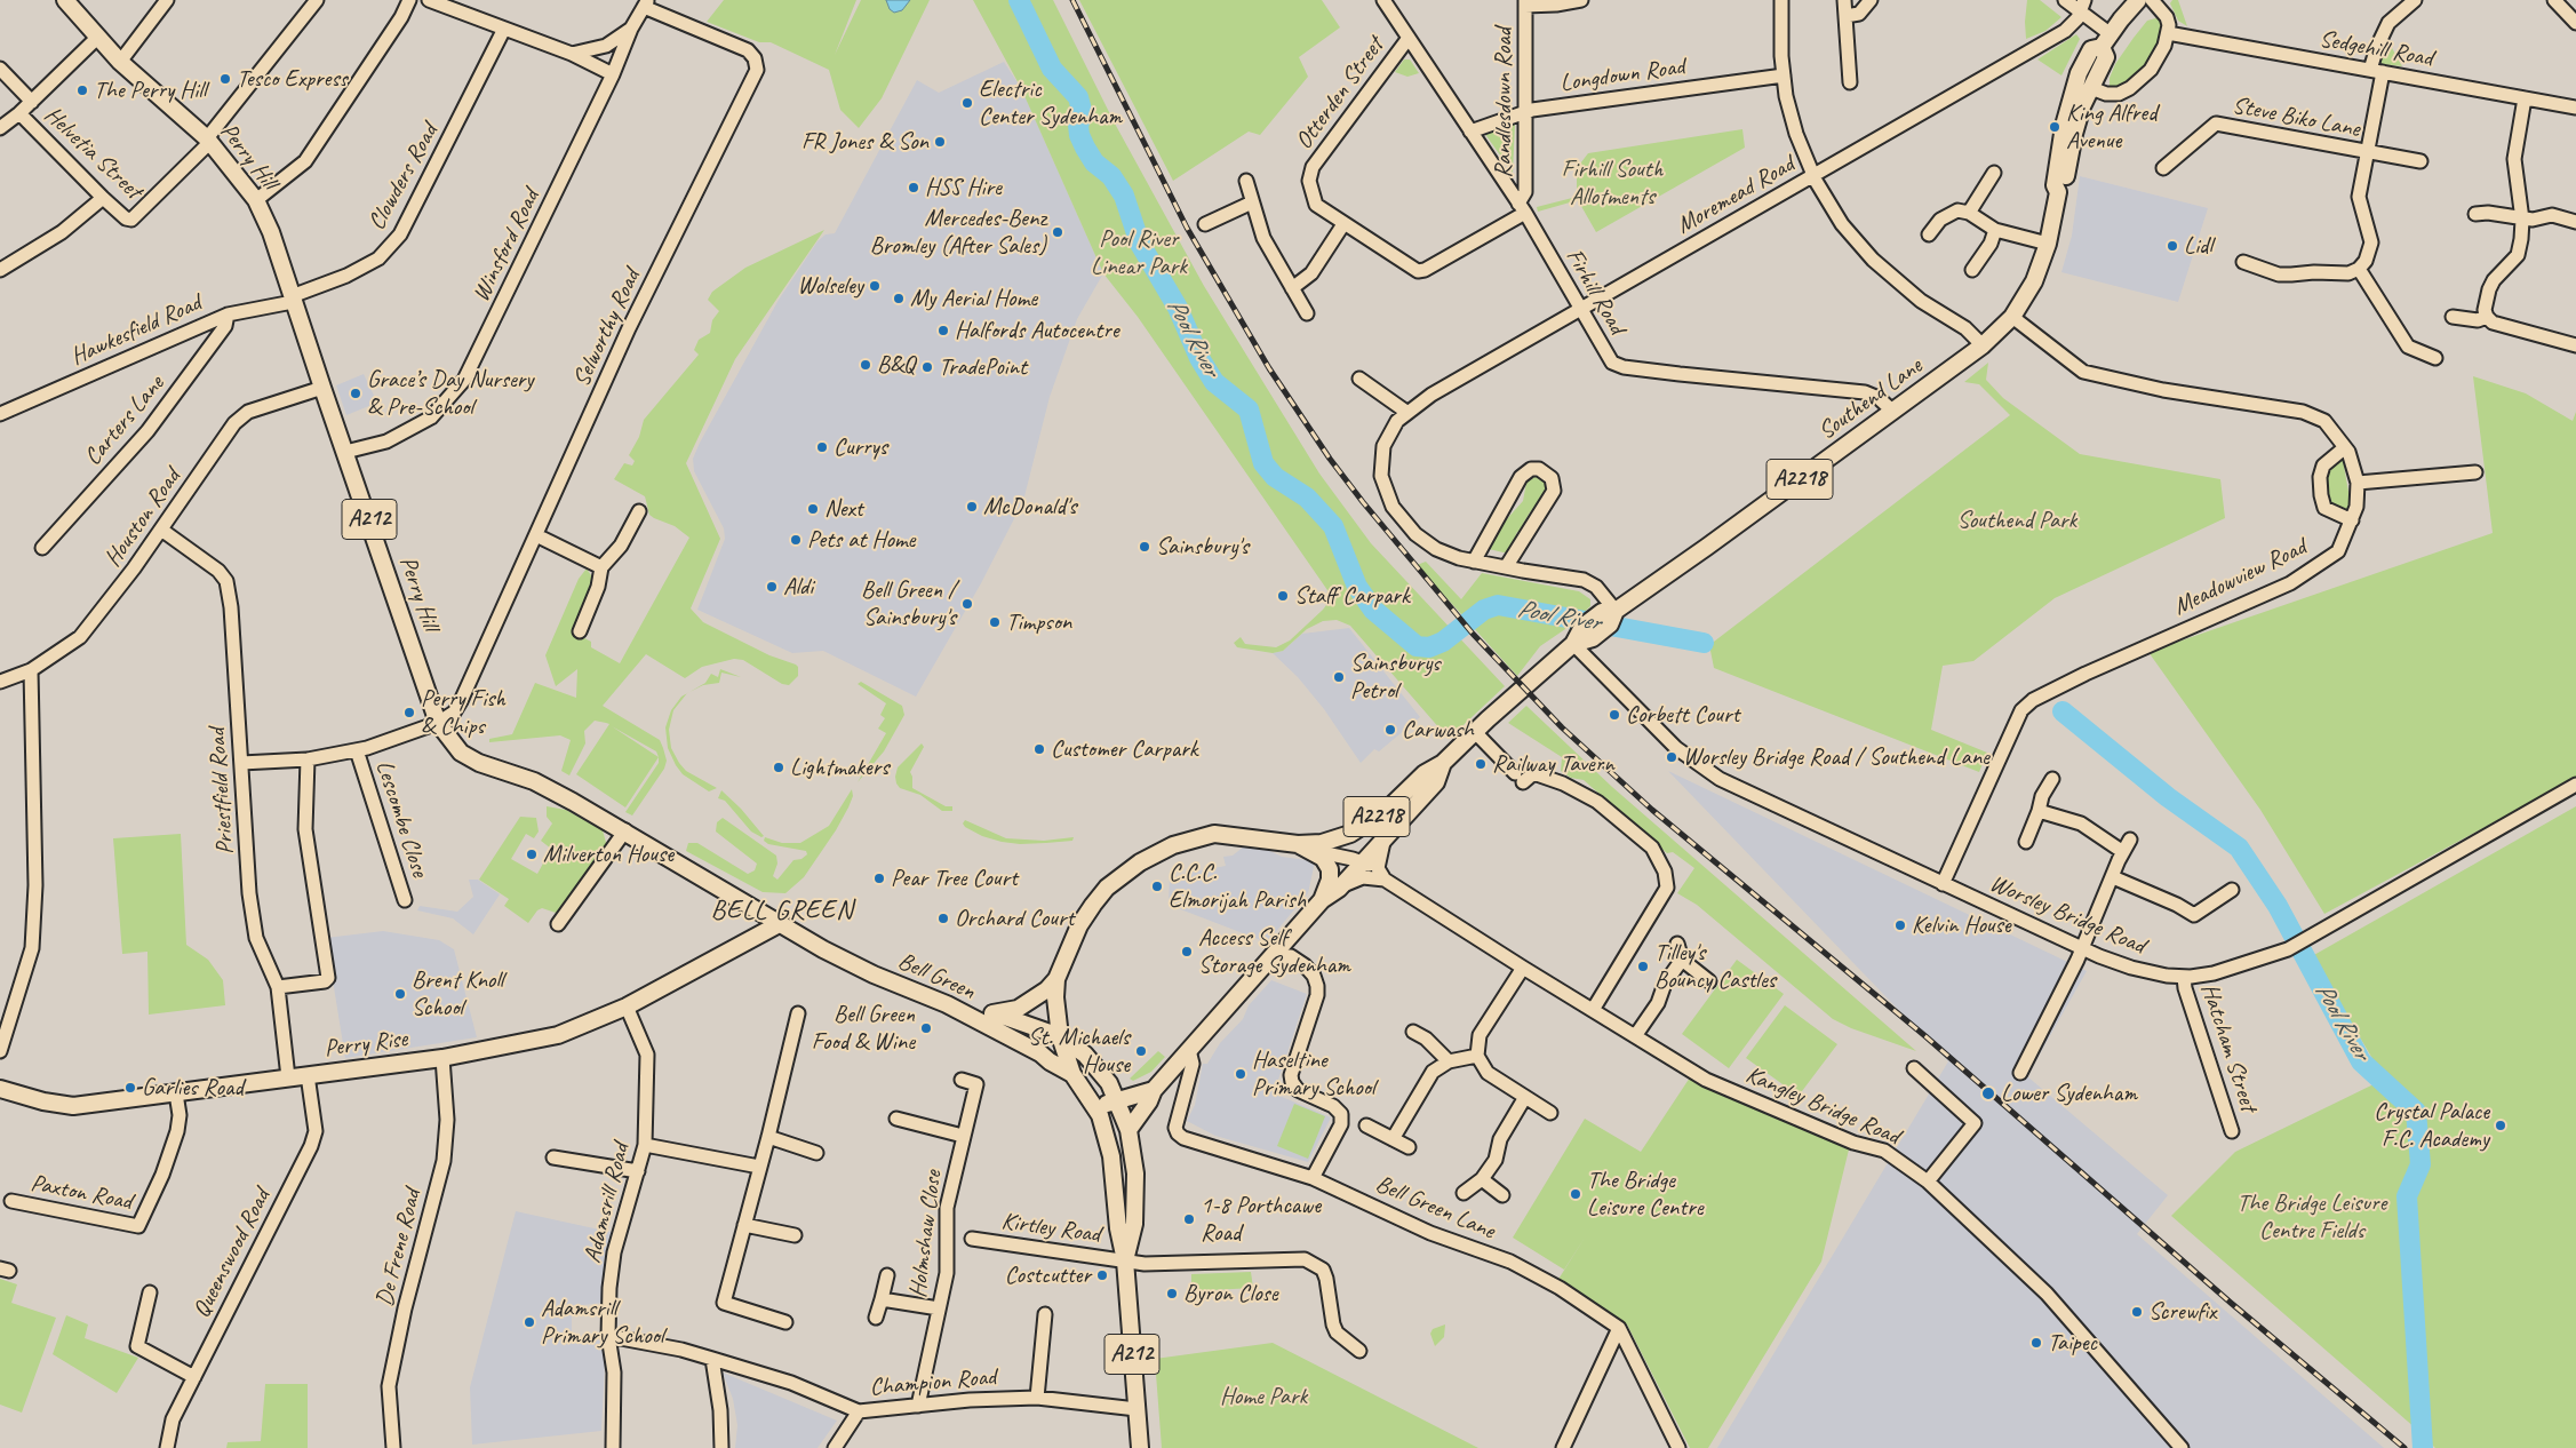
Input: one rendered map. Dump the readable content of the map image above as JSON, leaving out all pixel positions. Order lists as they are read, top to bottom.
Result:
{
  "streets": {
    "main road": [
      "Perry Hill",
      "Southend Lane",
      "A2218",
      "A212",
      "Bell Green",
      "Perry Rise"
    ],
    "street": [
      "Sedgehill Road",
      "Longdown Road",
      "Otterden Street",
      "Randlesdown Road",
      "Steve Biko Lane",
      "Helvetia Street",
      "Clowders Road",
      "Moremead Road",
      "Winsford Road",
      "Firhill Road",
      "Selworthy Road",
      "Hawkesfield Road",
      "Carters Lane",
      "Houston Road",
      "Meadowview Road",
      "Priestfield Road",
      "Lescombe Close",
      "Worsley Bridge Road",
      "Hatcham Street",
      "Kangley Bridge Road",
      "Paxton Road",
      "Adamsrill Road",
      "Bell Green Lane",
      "Kirtley Road",
      "Holmshaw Close",
      "De Frene Road",
      "Queenswood Road",
      "Champion Road"
    ]
  },
  "crossings": [
    ["Longdown Road", "Randlesdown Road"],
    ["Longdown Road", "Firhill Road"],
    ["Otterden Street", "Randlesdown Road"],
    ["Otterden Street", "Firhill Road"],
    ["Randlesdown Road", "Firhill Road"],
    ["Helvetia Street", "Perry Hill"],
    ["Perry Hill", "Clowders Road"],
    ["Perry Hill", "Winsford Road"],
    ["Perry Hill", "Selworthy Road"],
    ["Perry Hill", "Hawkesfield Road"],
    ["Perry Hill", "Houston Road"],
    ["Perry Hill", "Bell Green"],
    ["Perry Hill", "Perry Rise"],
    ["Clowders Road", "Hawkesfield Road"],
    ["Moremead Road", "Firhill Road"],
    ["Moremead Road", "Southend Lane"],
    ["Winsford Road", "Selworthy Road"],
    ["Firhill Road", "Southend Lane"],
    ["Hawkesfield Road", "Carters Lane"],
    ["Southend Lane", "A2218"],
    ["Southend Lane", "A212"],
    ["Southend Lane", "Meadowview Road"],
    ["Southend Lane", "Worsley Bridge Road"],
    ["Southend Lane", "Bell Green"],
    ["Southend Lane", "Kangley Bridge Road"],
    ["A2218", "A212"],
    ["A2218", "Kangley Bridge Road"],
    ["A2218", "Bell Green Lane"],
    ["Houston Road", "Priestfield Road"],
    ["A212", "Bell Green"],
    ["A212", "Kirtley Road"],
    ["A212", "Champion Road"],
    ["Meadowview Road", "Worsley Bridge Road"],
    ["Priestfield Road", "Perry Rise"],
    ["Worsley Bridge Road", "Hatcham Street"],
    ["Bell Green", "Perry Rise"],
    ["Perry Rise", "Paxton Road"],
    ["Perry Rise", "Adamsrill Road"],
    ["Perry Rise", "De Frene Road"],
    ["Perry Rise", "Queenswood Road"],
    ["Adamsrill Road", "Champion Road"],
    ["Holmshaw Close", "Champion Road"]
  ],
  "districts": ["BELL GREEN"],
  "water": ["Pool River"],
  "parks": [
    "Firhill South Allotments",
    "Pool River Linear Park",
    "Southend Park",
    "The Bridge Leisure Centre Fields",
    "Home Park"
  ],
  "places": [
    "Tesco Express",
    "The Perry Hill",
    "Electric Center Sydenham",
    "King Alfred Avenue",
    "FR Jones & Son",
    "HSS Hire",
    "Mercedes-Benz Bromley (After Sales)",
    "Lidl",
    "Wolseley",
    "My Aerial Home",
    "Halfords Autocentre",
    "B&Q",
    "TradePoint",
    "Grace’s Day Nursery & Pre-School",
    "Currys",
    "McDonald's",
    "Next",
    "Pets at Home",
    "Sainsbury's",
    "Aldi",
    "Staff Carpark",
    "Bell Green / Sainsbury's",
    "Timpson",
    "Sainsburys Petrol",
    "Perry Fish & Chips",
    "Corbett Court",
    "Carwash",
    "Customer Carpark",
    "Worsley Bridge Road / Southend Lane",
    "Railway Tavern",
    "Lightmakers",
    "Milverton House",
    "Pear Tree Court",
    "C.C.C. Elmorijah Parish",
    "Orchard Court",
    "Kelvin House",
    "Access Self Storage Sydenham",
    "Tilley's Bouncy Castles",
    "Brent Knoll School",
    "Bell Green Food & Wine",
    "St. Michaels House",
    "Haseltine Primary School",
    "Garlies Road",
    "Lower Sydenham",
    "Crystal Palace F.C. Academy",
    "The Bridge Leisure Centre",
    "1-8 Porthcawe Road",
    "Costcutter",
    "Byron Close",
    "Screwfix",
    "Adamsrill Primary School",
    "Taipec"
  ]
}
